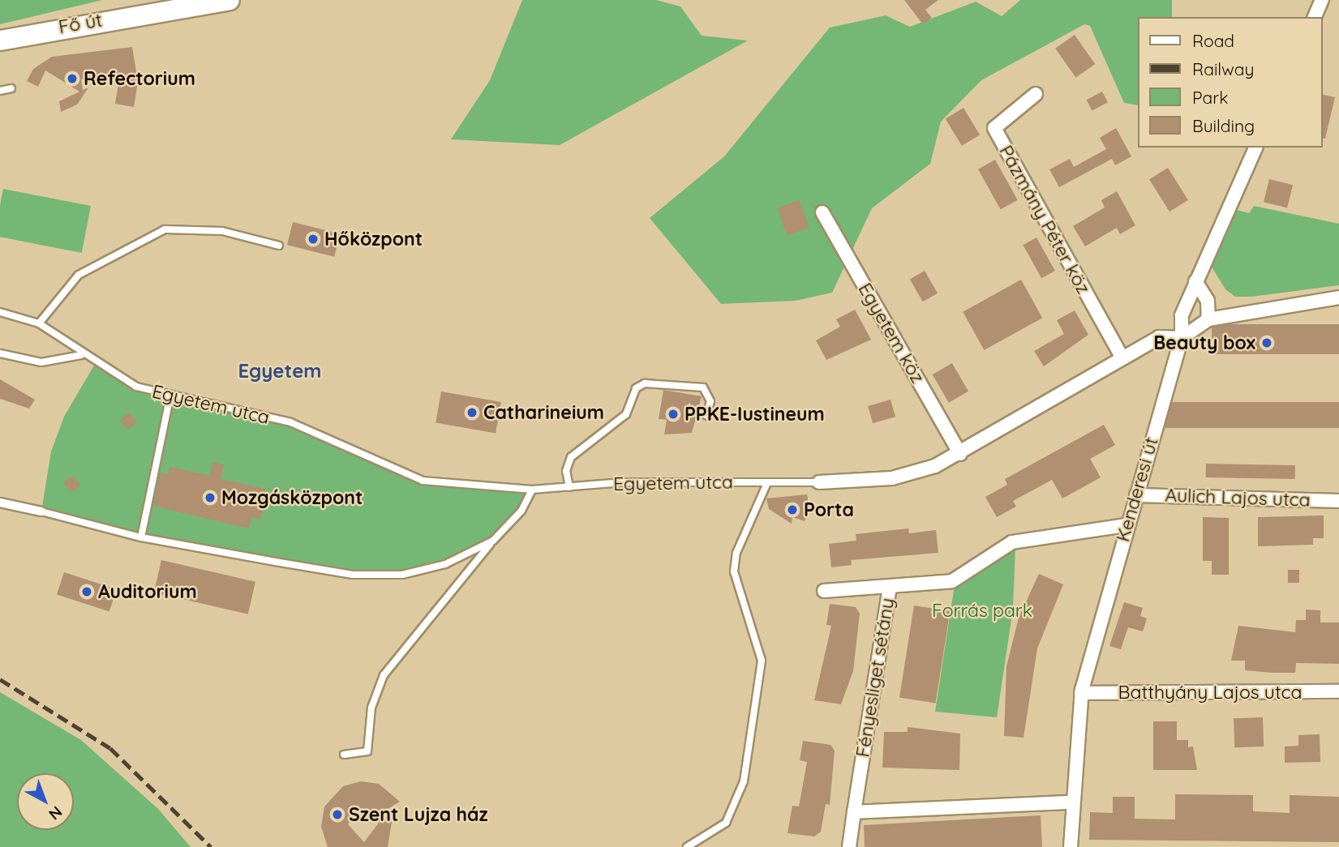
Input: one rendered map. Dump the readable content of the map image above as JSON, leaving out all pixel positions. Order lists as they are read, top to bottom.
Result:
{
  "streets": {
    "main road": ["Fő út"],
    "street": [
      "Pázmány Péter köz",
      "Egyetem köz",
      "Egyetem utca",
      "Kenderesi út",
      "Aulich Lajos utca",
      "Fényesliget sétány",
      "Batthyány Lajos utca"
    ]
  },
  "crossings": [
    ["Pázmány Péter köz", "Egyetem utca"],
    ["Egyetem köz", "Egyetem utca"],
    ["Egyetem utca", "Kenderesi út"],
    ["Kenderesi út", "Aulich Lajos utca"],
    ["Kenderesi út", "Fényesliget sétány"],
    ["Kenderesi út", "Batthyány Lajos utca"]
  ],
  "districts": ["Egyetem"],
  "parks": ["Forrás park"],
  "places": [
    "Refectorium",
    "Hőközpont",
    "Beauty box",
    "Catharineium",
    "PPKE-Iustineum",
    "Mozgásközpont",
    "Porta",
    "Auditorium",
    "Szent Lujza ház"
  ],
  "legend": [
    "Road",
    "Railway",
    "Park",
    "Building"
  ],
  "north": "bottom right"
}
